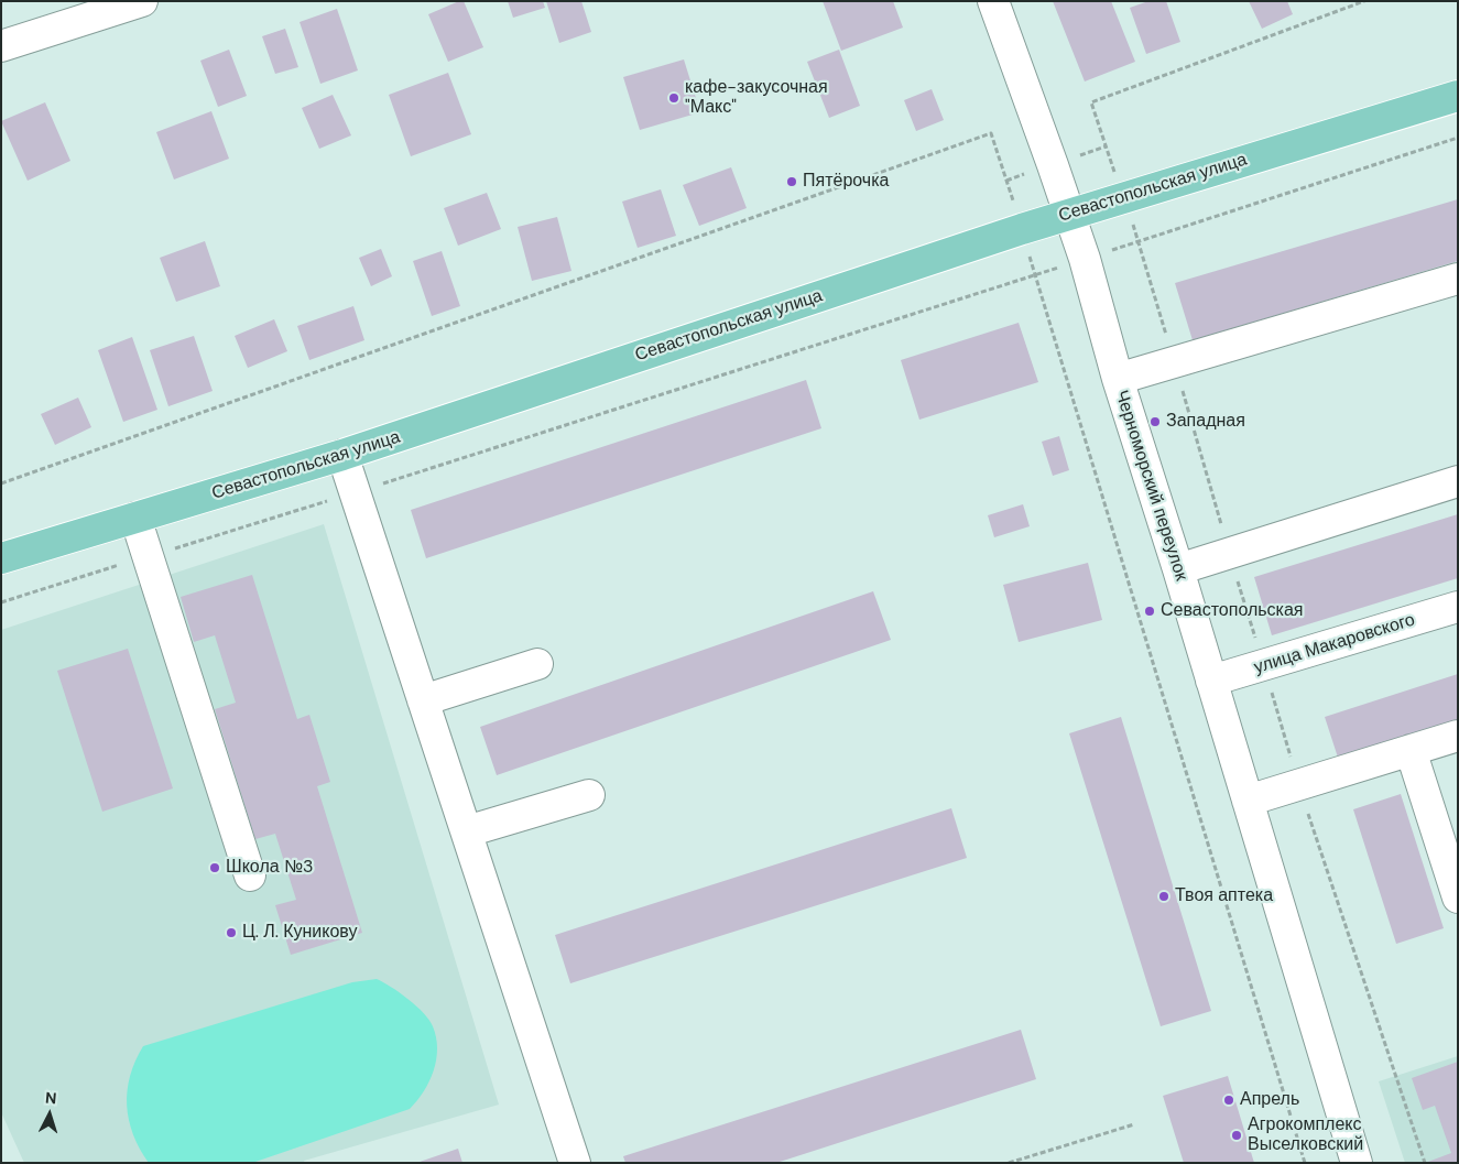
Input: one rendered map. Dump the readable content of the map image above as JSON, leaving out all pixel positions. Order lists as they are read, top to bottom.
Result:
{
  "streets": {
    "main road": ["Севастопольская улица"],
    "street": ["Черноморский переулок", "улица Макаровского"]
  },
  "crossings": [
    ["Севастопольская улица", "Черноморский переулок"],
    ["Черноморский переулок", "улица Макаровского"]
  ],
  "places": [
    "кафе-закусочная \"Макс\"",
    "Пятёрочка",
    "Западная",
    "Севастопольская",
    "Школа №3",
    "Твоя аптека",
    "Ц. Л. Куникову",
    "Апрель",
    "Агрокомплекс Выселковский"
  ],
  "north": "top"
}
